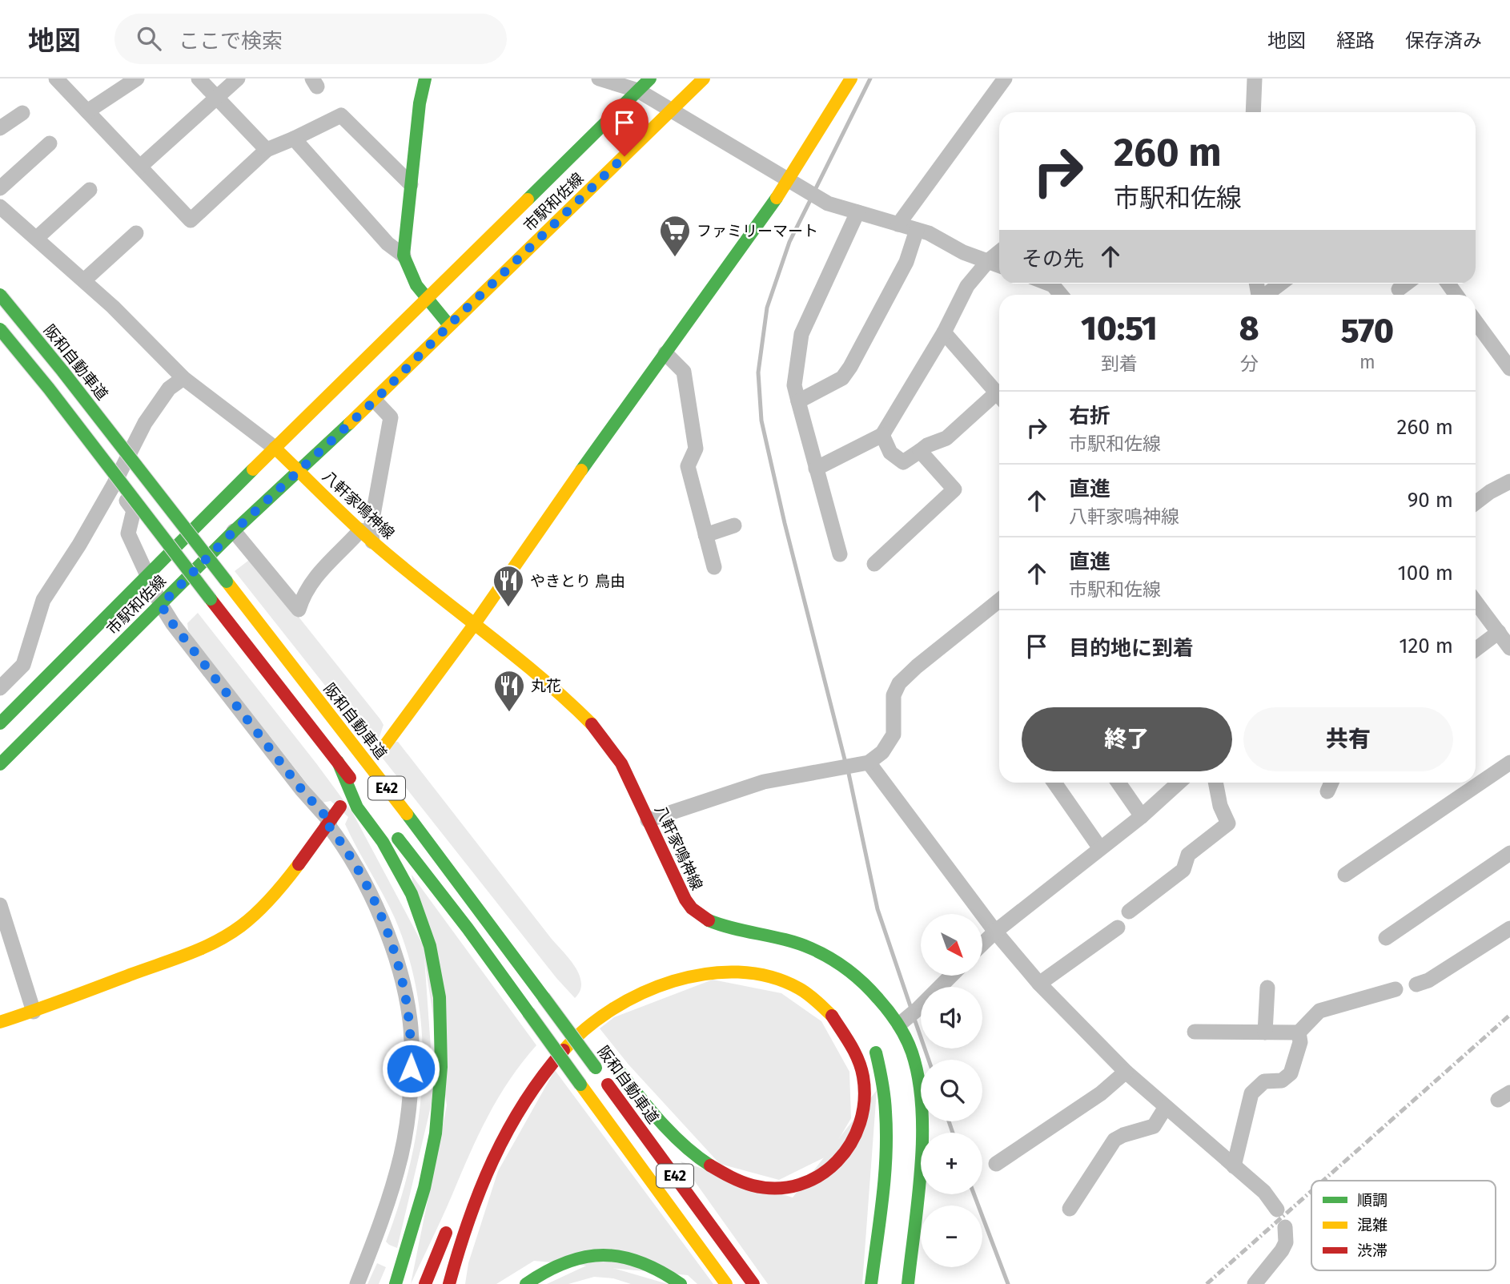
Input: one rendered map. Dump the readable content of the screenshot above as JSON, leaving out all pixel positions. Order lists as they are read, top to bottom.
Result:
{
  "streets": {
    "main road": [
      "市駅和佐線",
      "阪和自動車道",
      "八軒家鳴神線",
      "E42"
    ]
  },
  "crossings": [
    ["市駅和佐線", "八軒家鳴神線"]
  ],
  "places": {
    "supermarket": ["ファミリーマート"],
    "restaurant": ["やきとり 鳥由", "丸花"]
  },
  "legend": ["順調", "混雑", "渋滞"],
  "north": "bottom right",
  "page": {
    "header": "地図",
    "search": "ここで検索",
    "nav": ["地図", "経路", "保存済み"],
    "turn": ["260 m", "市駅和佐線"],
    "then": "その先",
    "eta": [
      "10:51",
      "到着",
      "8",
      "分",
      "570",
      "m"
    ],
    "list": [
      {
        "name": "右折",
        "note": "市駅和佐線",
        "value": "260 m"
      },
      {
        "name": "直進",
        "note": "八軒家鳴神線",
        "value": "90 m"
      },
      {
        "name": "直進",
        "note": "市駅和佐線",
        "value": "100 m"
      },
      {
        "name": "目的地に到着",
        "value": "120 m"
      }
    ],
    "buttons": ["終了", "共有"],
    "map_buttons": ["+", "−"]
  }
}
